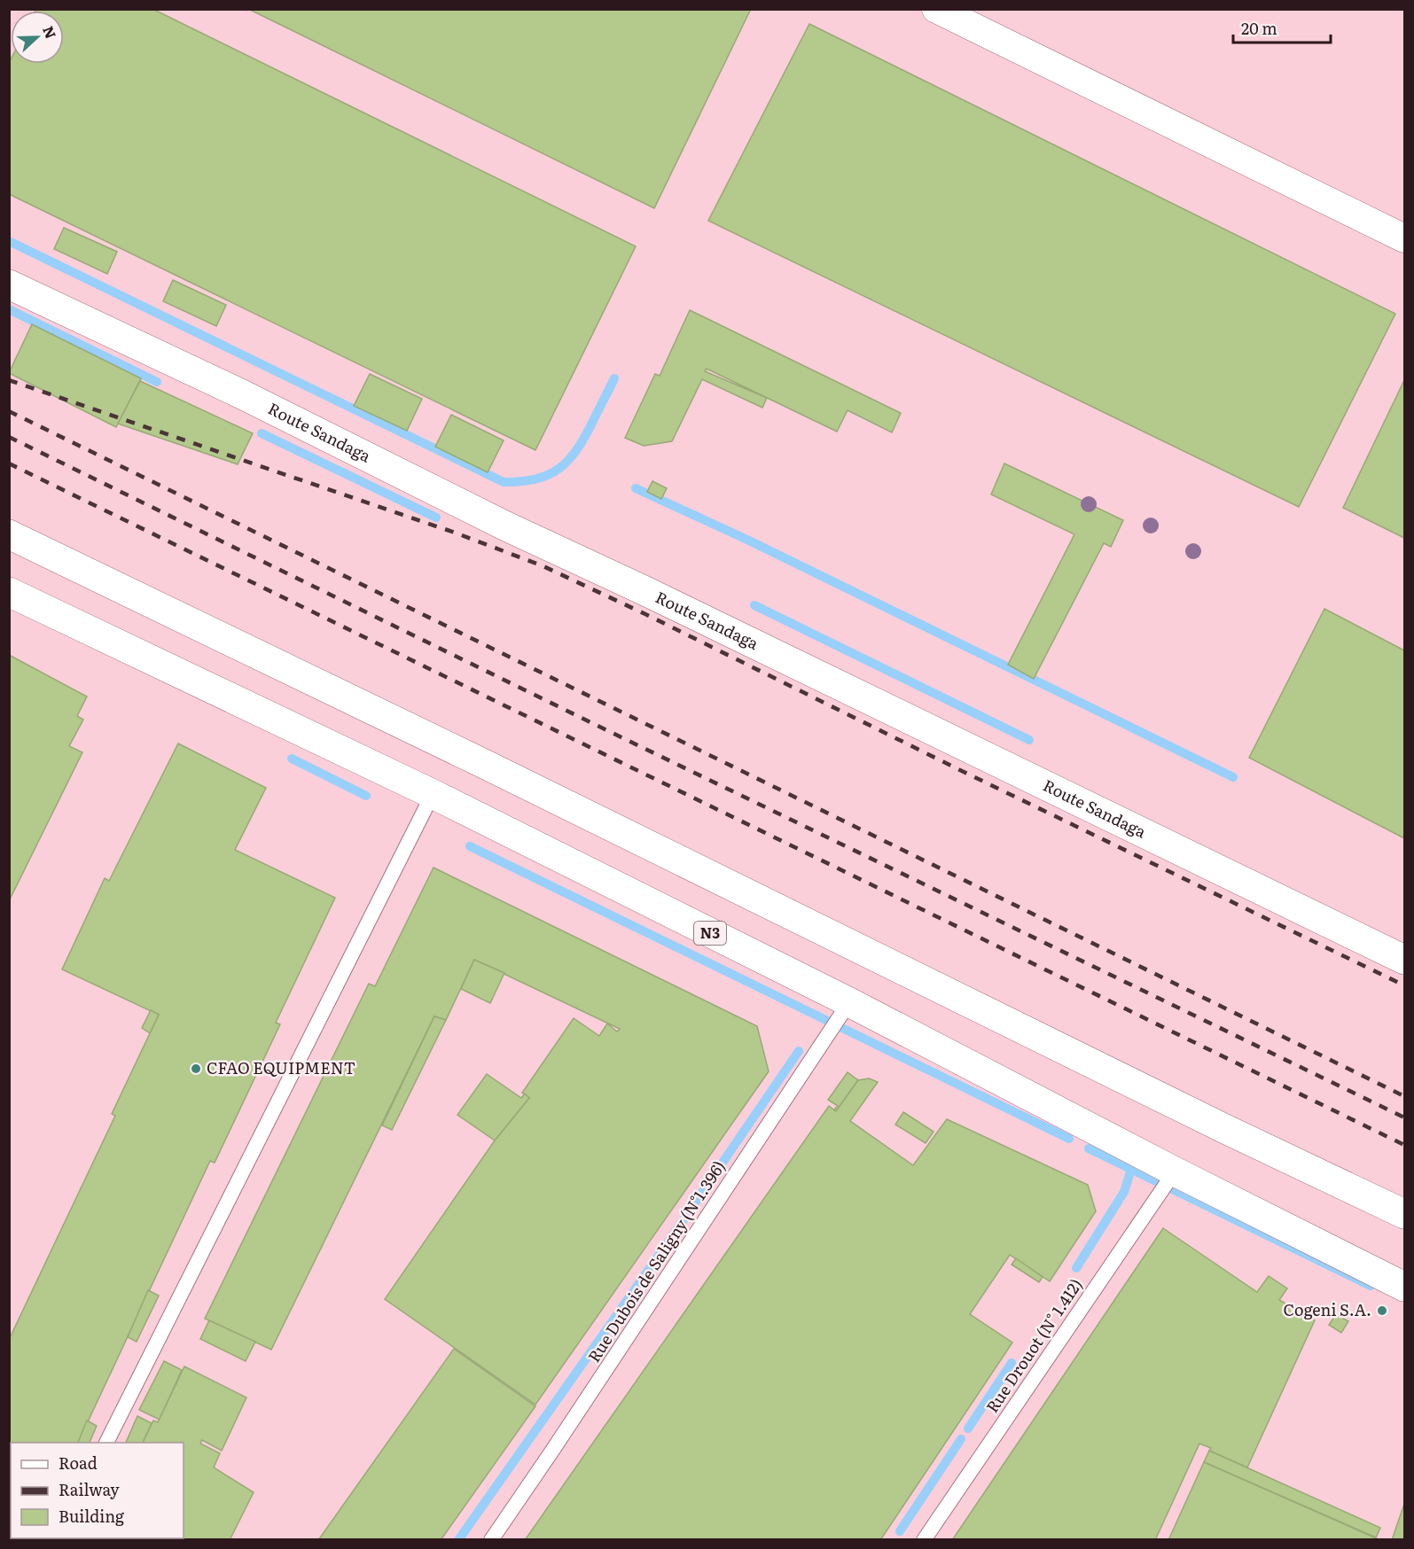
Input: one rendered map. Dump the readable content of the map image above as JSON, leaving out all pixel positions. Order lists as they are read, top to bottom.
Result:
{
  "streets": {
    "main road": ["Route Sandaga", "N3"],
    "lane": ["Rue Dubois de Saligny (N°1.396)", "Rue Drouot (N° 1.412)"]
  },
  "crossings": [
    ["N3", "Rue Dubois de Saligny (N°1.396)"],
    ["N3", "Rue Drouot (N° 1.412)"]
  ],
  "places": ["CFAO EQUIPMENT", "Cogeni S.A."],
  "legend": ["Road", "Railway", "Building"],
  "scale_bar": "20 m",
  "north": "right"
}
